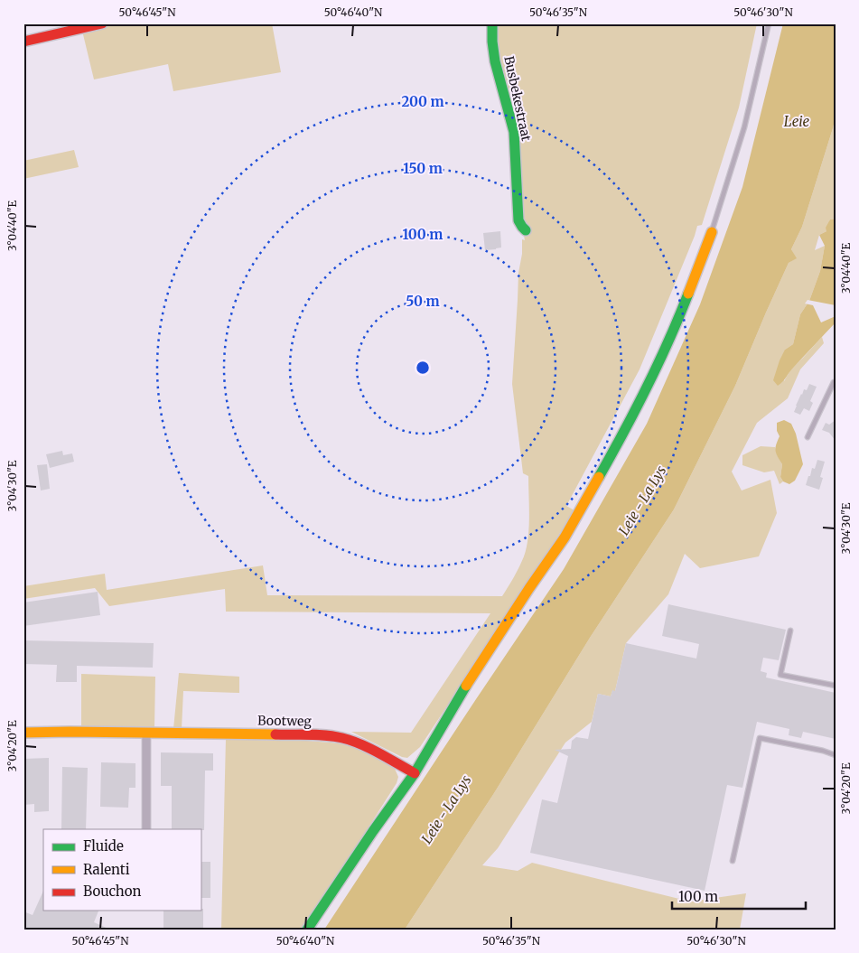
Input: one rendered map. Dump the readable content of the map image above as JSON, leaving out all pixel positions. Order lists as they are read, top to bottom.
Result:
{
  "streets": {
    "street": ["Busbekestraat", "Bootweg"]
  },
  "water": ["Leie", "Leie - La Lys"],
  "legend": ["Fluide", "Ralenti", "Bouchon"],
  "scale_bar": "100 m",
  "coordinates": [
    "50°46'45\"N",
    "50°46'40\"N",
    "50°46'35\"N",
    "50°46'30\"N",
    "3°04'40\"E",
    "3°04'30\"E",
    "3°04'20\"E"
  ],
  "rings": [
    "200 m",
    "150 m",
    "100 m",
    "50 m"
  ]
}
